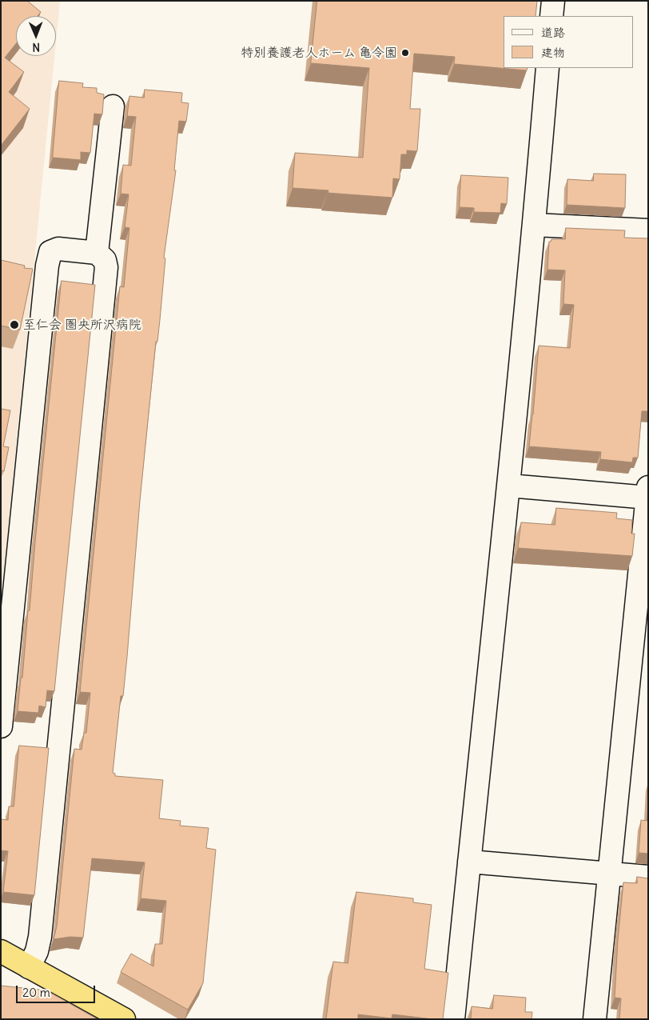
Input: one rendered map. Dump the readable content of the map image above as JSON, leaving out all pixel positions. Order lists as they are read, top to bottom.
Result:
{
  "places": ["特別養護老人ホーム 亀令園", "至仁会 圏央所沢病院"],
  "legend": ["道路", "建物"],
  "scale_bar": "20 m",
  "north": "bottom"
}
